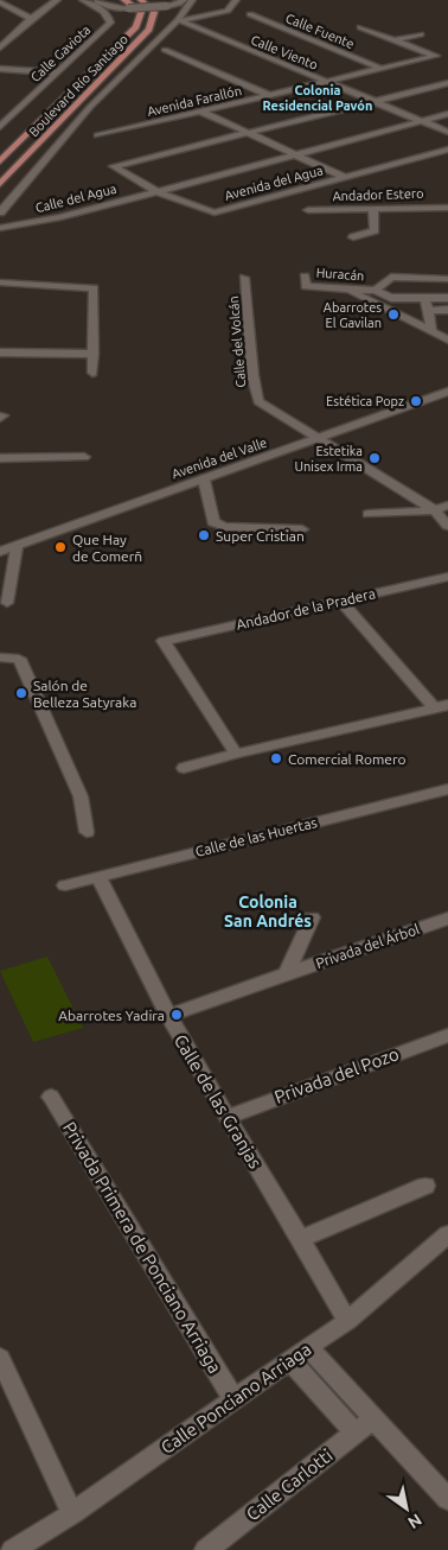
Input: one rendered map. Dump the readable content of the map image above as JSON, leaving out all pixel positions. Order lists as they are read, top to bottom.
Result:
{
  "streets": {
    "main road": ["Boulevard Río Santiago"],
    "street": [
      "Calle Fuente",
      "Calle Viento",
      "Calle Gaviota",
      "Avenida Farallón",
      "Avenida del Agua",
      "Andador Estero",
      "Calle del Agua",
      "Huracán",
      "Calle del Volcán",
      "Avenida del Valle",
      "Andador de la Pradera",
      "Calle de las Huertas",
      "Privada del Árbol",
      "Privada del Pozo",
      "Calle de las Granjas",
      "Privada Primera de Ponciano Arriaga",
      "Calle Ponciano Arriaga",
      "Calle Carlotti"
    ]
  },
  "crossings": [
    ["Calle Fuente", "Avenida Farallón"],
    ["Calle Viento", "Avenida Farallón"],
    ["Calle Viento", "Calle del Agua"],
    ["Avenida del Agua", "Calle del Agua"],
    ["Calle del Volcán", "Avenida del Valle"],
    ["Calle de las Huertas", "Calle de las Granjas"],
    ["Privada del Árbol", "Calle de las Granjas"],
    ["Privada del Pozo", "Calle de las Granjas"],
    ["Calle de las Granjas", "Calle Ponciano Arriaga"],
    ["Privada Primera de Ponciano Arriaga", "Calle Ponciano Arriaga"]
  ],
  "districts": ["Colonia Residencial Pavón", "Colonia San Andrés"],
  "places": [
    "Abarrotes El Gavilan",
    "Estética Popz",
    "Estetika Unisex Irma",
    "Super Cristian",
    "Que Hay de Comerñ",
    "Salón de Belleza Satyraka",
    "Comercial Romero",
    "Abarrotes Yadira"
  ],
  "north": "bottom right"
}
